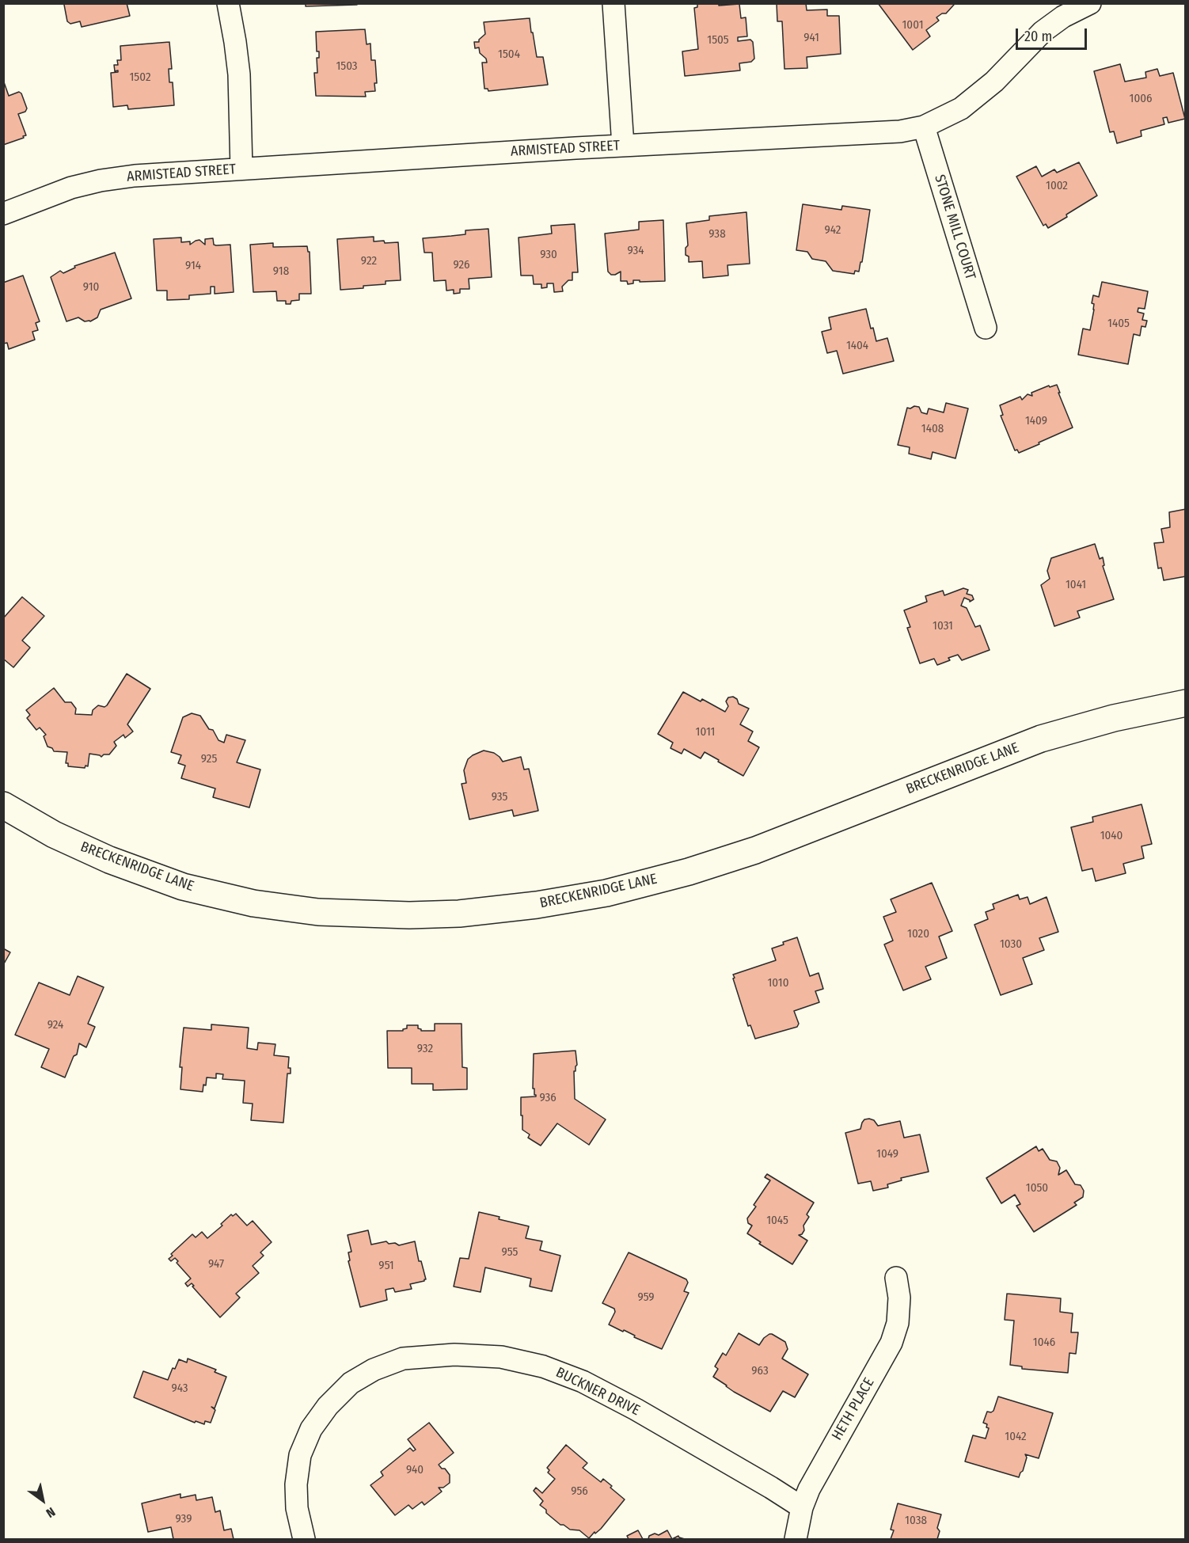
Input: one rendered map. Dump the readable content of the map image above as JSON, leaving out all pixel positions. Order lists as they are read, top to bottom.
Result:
{
  "streets": {
    "street": [
      "ARMISTEAD STREET",
      "STONE MILL COURT",
      "BRECKENRIDGE LANE",
      "BUCKNER DRIVE",
      "HETH PLACE"
    ]
  },
  "crossings": [
    ["ARMISTEAD STREET", "STONE MILL COURT"],
    ["BUCKNER DRIVE", "HETH PLACE"]
  ],
  "house_numbers": [
    "1001",
    "941",
    "1505",
    "1504",
    "1503",
    "1502",
    "1006",
    "1002",
    "942",
    "938",
    "934",
    "930",
    "922",
    "926",
    "914",
    "918",
    "910",
    "1405",
    "1404",
    "1409",
    "1408",
    "1041",
    "1031",
    "1011",
    "925",
    "935",
    "1040",
    "1020",
    "1030",
    "1010",
    "924",
    "932",
    "936",
    "1049",
    "1050",
    "1045",
    "955",
    "947",
    "951",
    "959",
    "1046",
    "963",
    "943",
    "1042",
    "940",
    "956",
    "939",
    "1038"
  ],
  "scale_bar": "20 m",
  "north": "bottom right"
}
